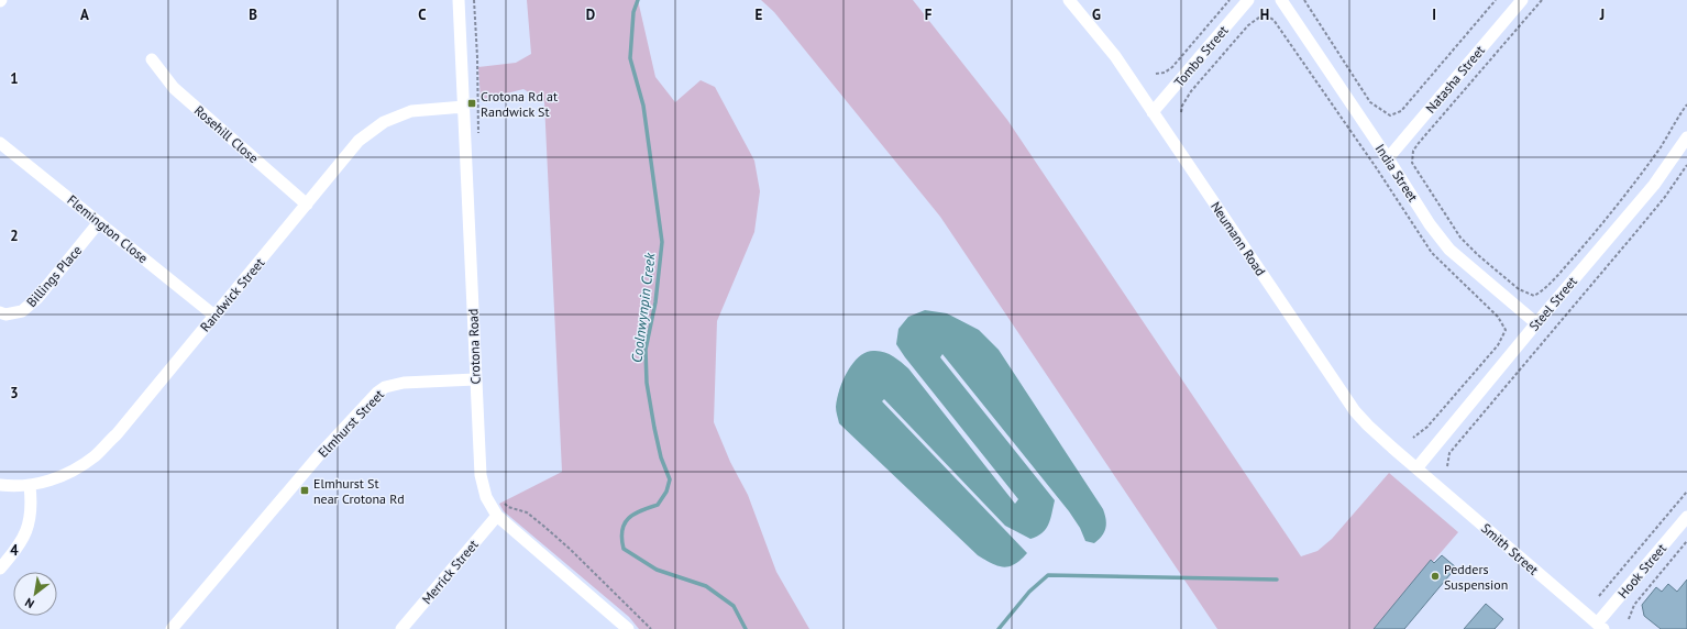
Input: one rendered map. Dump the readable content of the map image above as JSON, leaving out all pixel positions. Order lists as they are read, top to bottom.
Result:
{
  "streets": {
    "street": [
      "Tombo Street",
      "Natasha Street",
      "Rosehill Close",
      "India Street",
      "Flemington Close",
      "Neumann Road",
      "Billings Place",
      "Randwick Street",
      "Steel Street",
      "Crotona Road",
      "Elmhurst Street",
      "Smith Street",
      "Hook Street",
      "Merrick Street"
    ]
  },
  "crossings": [
    ["Tombo Street", "Neumann Road"],
    ["Natasha Street", "India Street"],
    ["Rosehill Close", "Randwick Street"],
    ["India Street", "Steel Street"],
    ["Flemington Close", "Billings Place"],
    ["Flemington Close", "Randwick Street"],
    ["Neumann Road", "Steel Street"],
    ["Neumann Road", "Smith Street"],
    ["Randwick Street", "Crotona Road"],
    ["Steel Street", "Smith Street"],
    ["Crotona Road", "Elmhurst Street"],
    ["Crotona Road", "Merrick Street"],
    ["Smith Street", "Hook Street"]
  ],
  "water": ["Coolnwynpin Creek"],
  "places": {
    "transit": ["Crotona Rd at Randwick St", "Elmhurst St near Crotona Rd"],
    "other": ["Pedders Suspension"]
  },
  "north": "bottom left",
  "grid": {
    "columns": [
      "A",
      "B",
      "C",
      "D",
      "E",
      "F",
      "G",
      "H",
      "I",
      "J"
    ],
    "rows": [
      "1",
      "2",
      "3",
      "4"
    ]
  }
}
